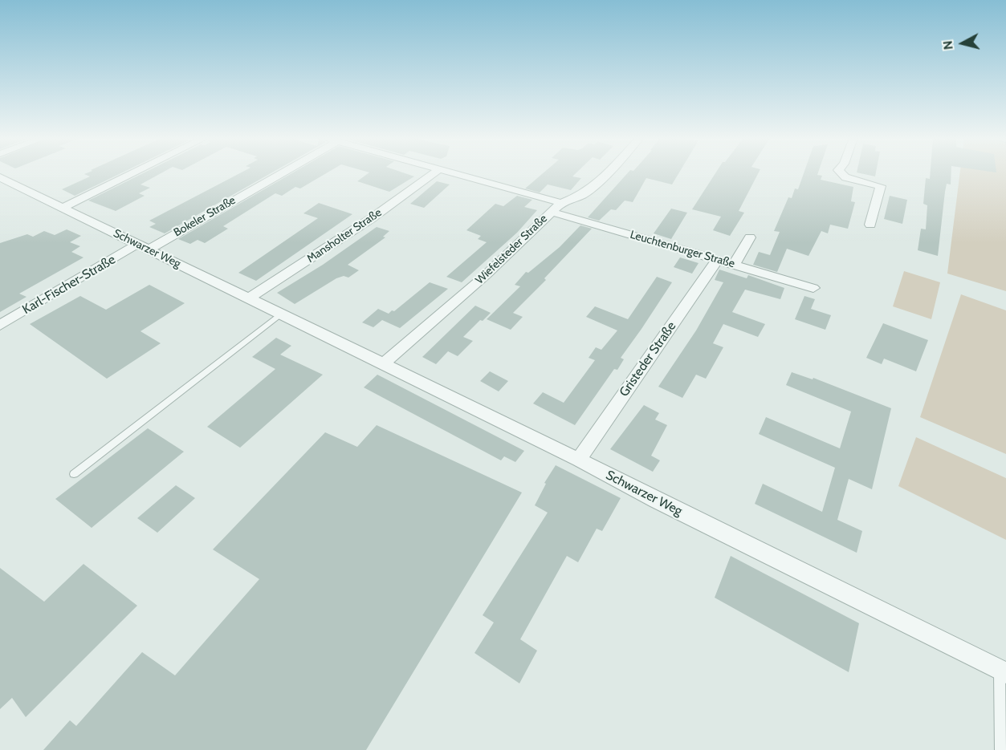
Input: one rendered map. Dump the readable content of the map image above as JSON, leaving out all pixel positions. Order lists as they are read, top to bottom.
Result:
{
  "streets": {
    "street": [
      "Bokeler Straße",
      "Mansholter Straße",
      "Schwarzer Weg",
      "Wiefelsteder Straße",
      "Leuchtenburger Straße",
      "Karl-Fischer-Straße",
      "Gristeder Straße"
    ]
  },
  "crossings": [
    ["Bokeler Straße", "Schwarzer Weg"],
    ["Bokeler Straße", "Karl-Fischer-Straße"],
    ["Mansholter Straße", "Schwarzer Weg"],
    ["Schwarzer Weg", "Wiefelsteder Straße"],
    ["Schwarzer Weg", "Karl-Fischer-Straße"],
    ["Schwarzer Weg", "Gristeder Straße"],
    ["Wiefelsteder Straße", "Leuchtenburger Straße"],
    ["Leuchtenburger Straße", "Gristeder Straße"]
  ],
  "north": "left"
}
